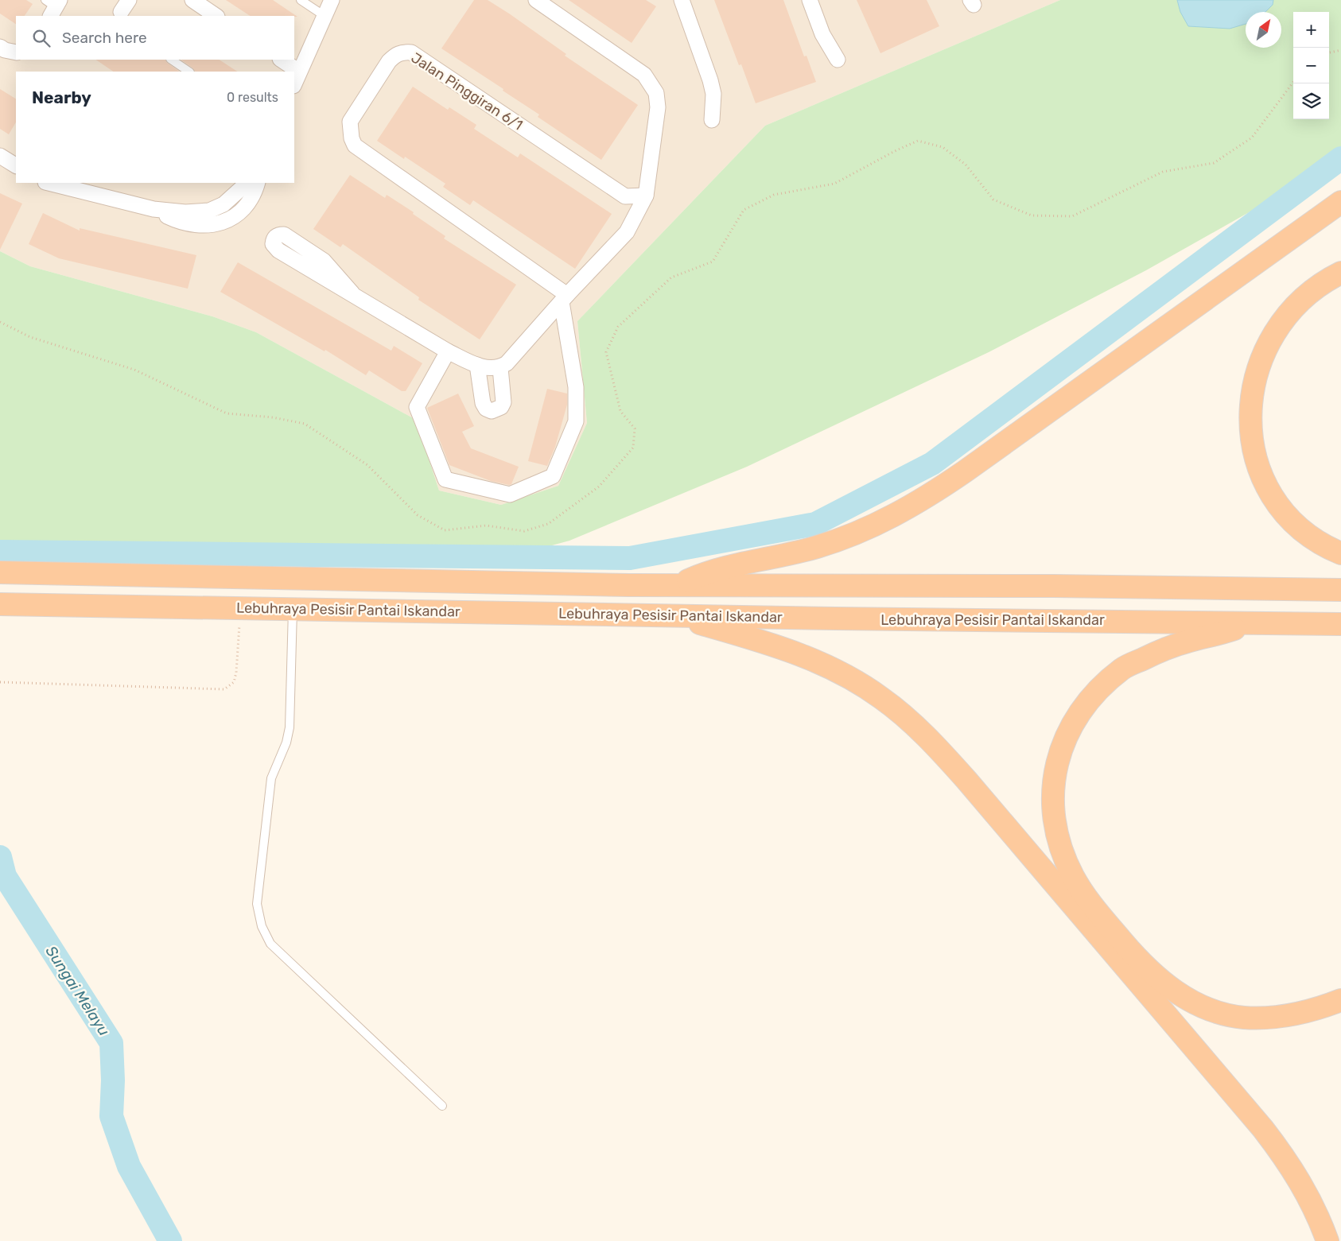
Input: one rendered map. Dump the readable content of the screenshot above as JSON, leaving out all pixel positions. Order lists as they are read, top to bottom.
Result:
{
  "streets": {
    "highway": ["Lebuhraya Pesisir Pantai Iskandar"],
    "street": ["Jalan Pinggiran 6/1"]
  },
  "water": ["Sungai Melayu"],
  "north": "top right",
  "page": {
    "map_buttons": ["+", "−"],
    "search": "Search here",
    "heading": ["Nearby", "0 results"]
  }
}
